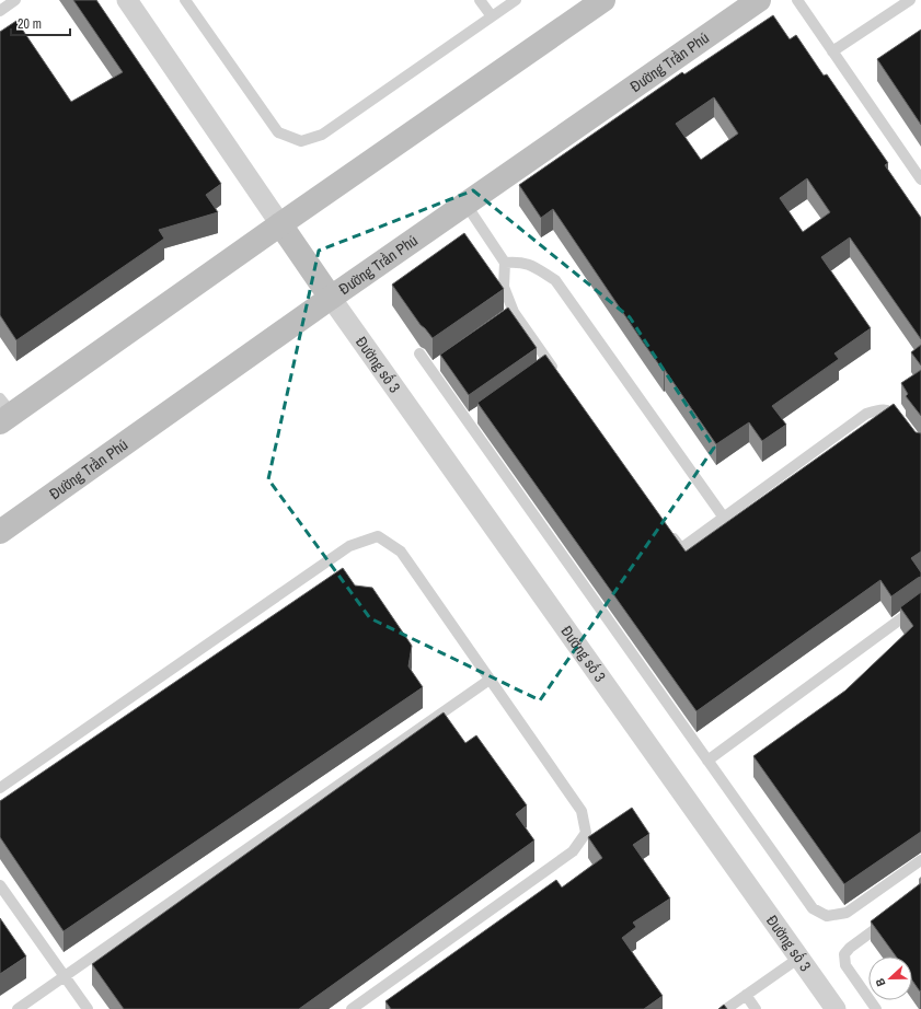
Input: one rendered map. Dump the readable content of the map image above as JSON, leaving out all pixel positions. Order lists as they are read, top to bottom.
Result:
{
  "streets": {
    "main road": ["Đường Trần Phú"],
    "street": ["Đường số 3"]
  },
  "crossings": [
    ["Đường Trần Phú", "Đường số 3"]
  ],
  "scale_bar": "20 m",
  "north": "left"
}
